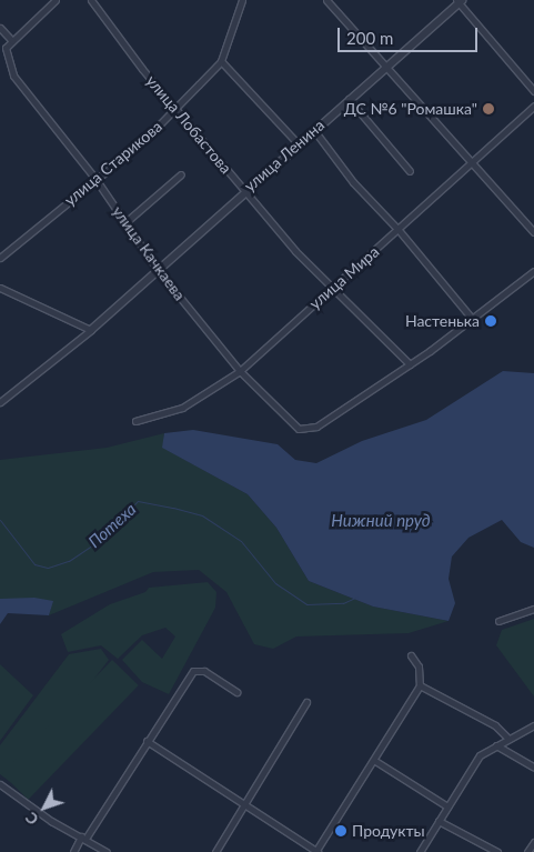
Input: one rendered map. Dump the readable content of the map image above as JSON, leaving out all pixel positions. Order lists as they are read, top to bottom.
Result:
{
  "streets": {
    "street": [
      "улица Лобастова",
      "улица Ленина",
      "улица Старикова",
      "улица Качкаева",
      "улица Мира"
    ]
  },
  "crossings": [
    ["улица Лобастова", "улица Ленина"],
    ["улица Лобастова", "улица Старикова"],
    ["улица Лобастова", "улица Качкаева"],
    ["улица Лобастова", "улица Мира"],
    ["улица Ленина", "улица Качкаева"],
    ["улица Старикова", "улица Качкаева"],
    ["улица Качкаева", "улица Мира"]
  ],
  "water": ["Нижний пруд", "Потеха"],
  "places": ["ДС №6 \"Ромашка\"", "Настенька", "Продукты"],
  "scale_bar": "200 m",
  "north": "bottom left"
}
